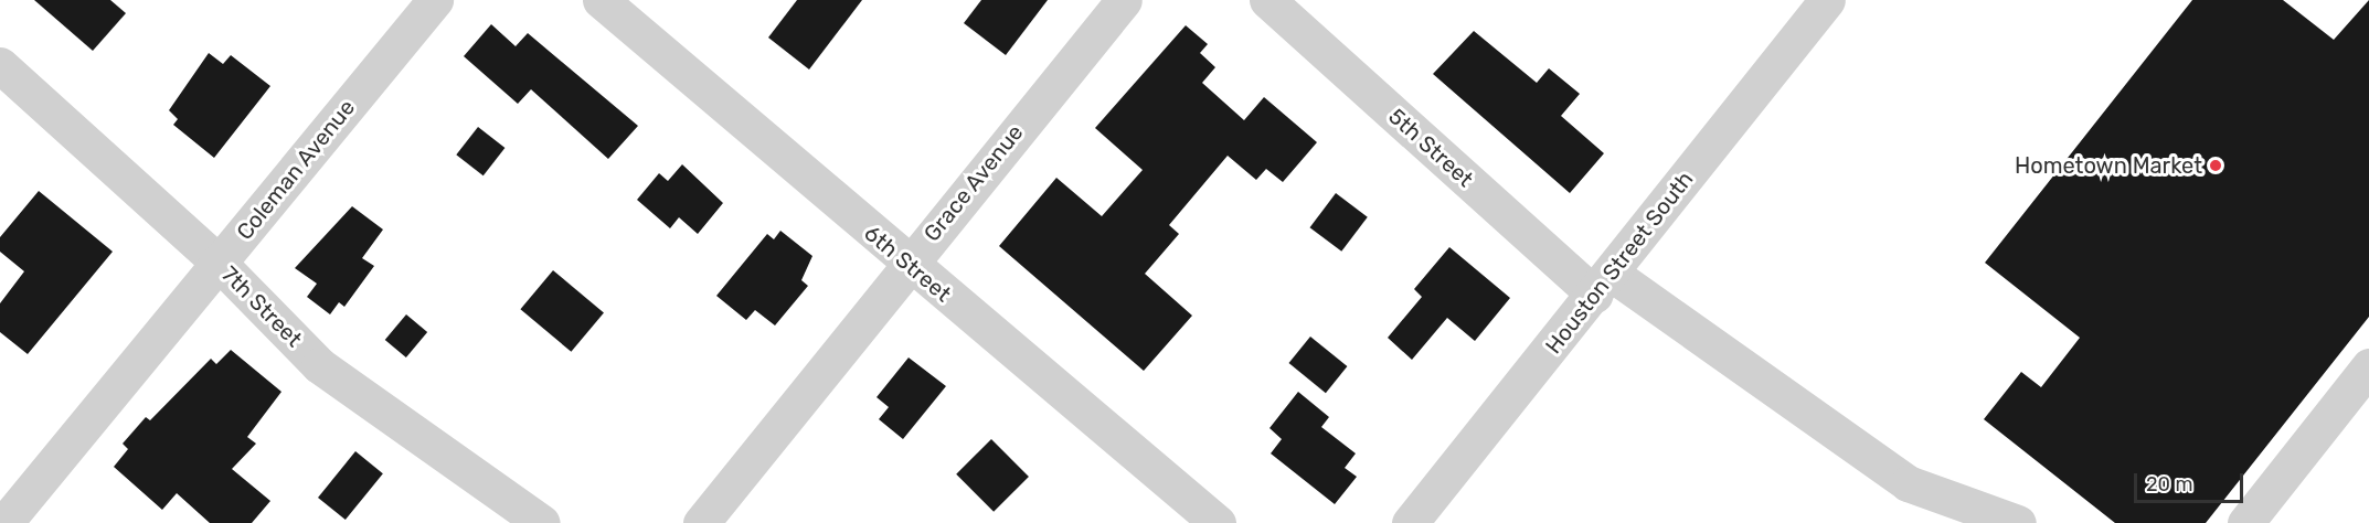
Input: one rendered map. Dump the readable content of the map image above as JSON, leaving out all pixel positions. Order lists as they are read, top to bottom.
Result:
{
  "streets": {
    "street": [
      "5th Street",
      "Coleman Avenue",
      "Grace Avenue",
      "Houston Street South",
      "6th Street",
      "7th Street"
    ]
  },
  "crossings": [
    ["5th Street", "Houston Street South"],
    ["Coleman Avenue", "7th Street"],
    ["Grace Avenue", "6th Street"]
  ],
  "places": ["Hometown Market"],
  "scale_bar": "20 m"
}
